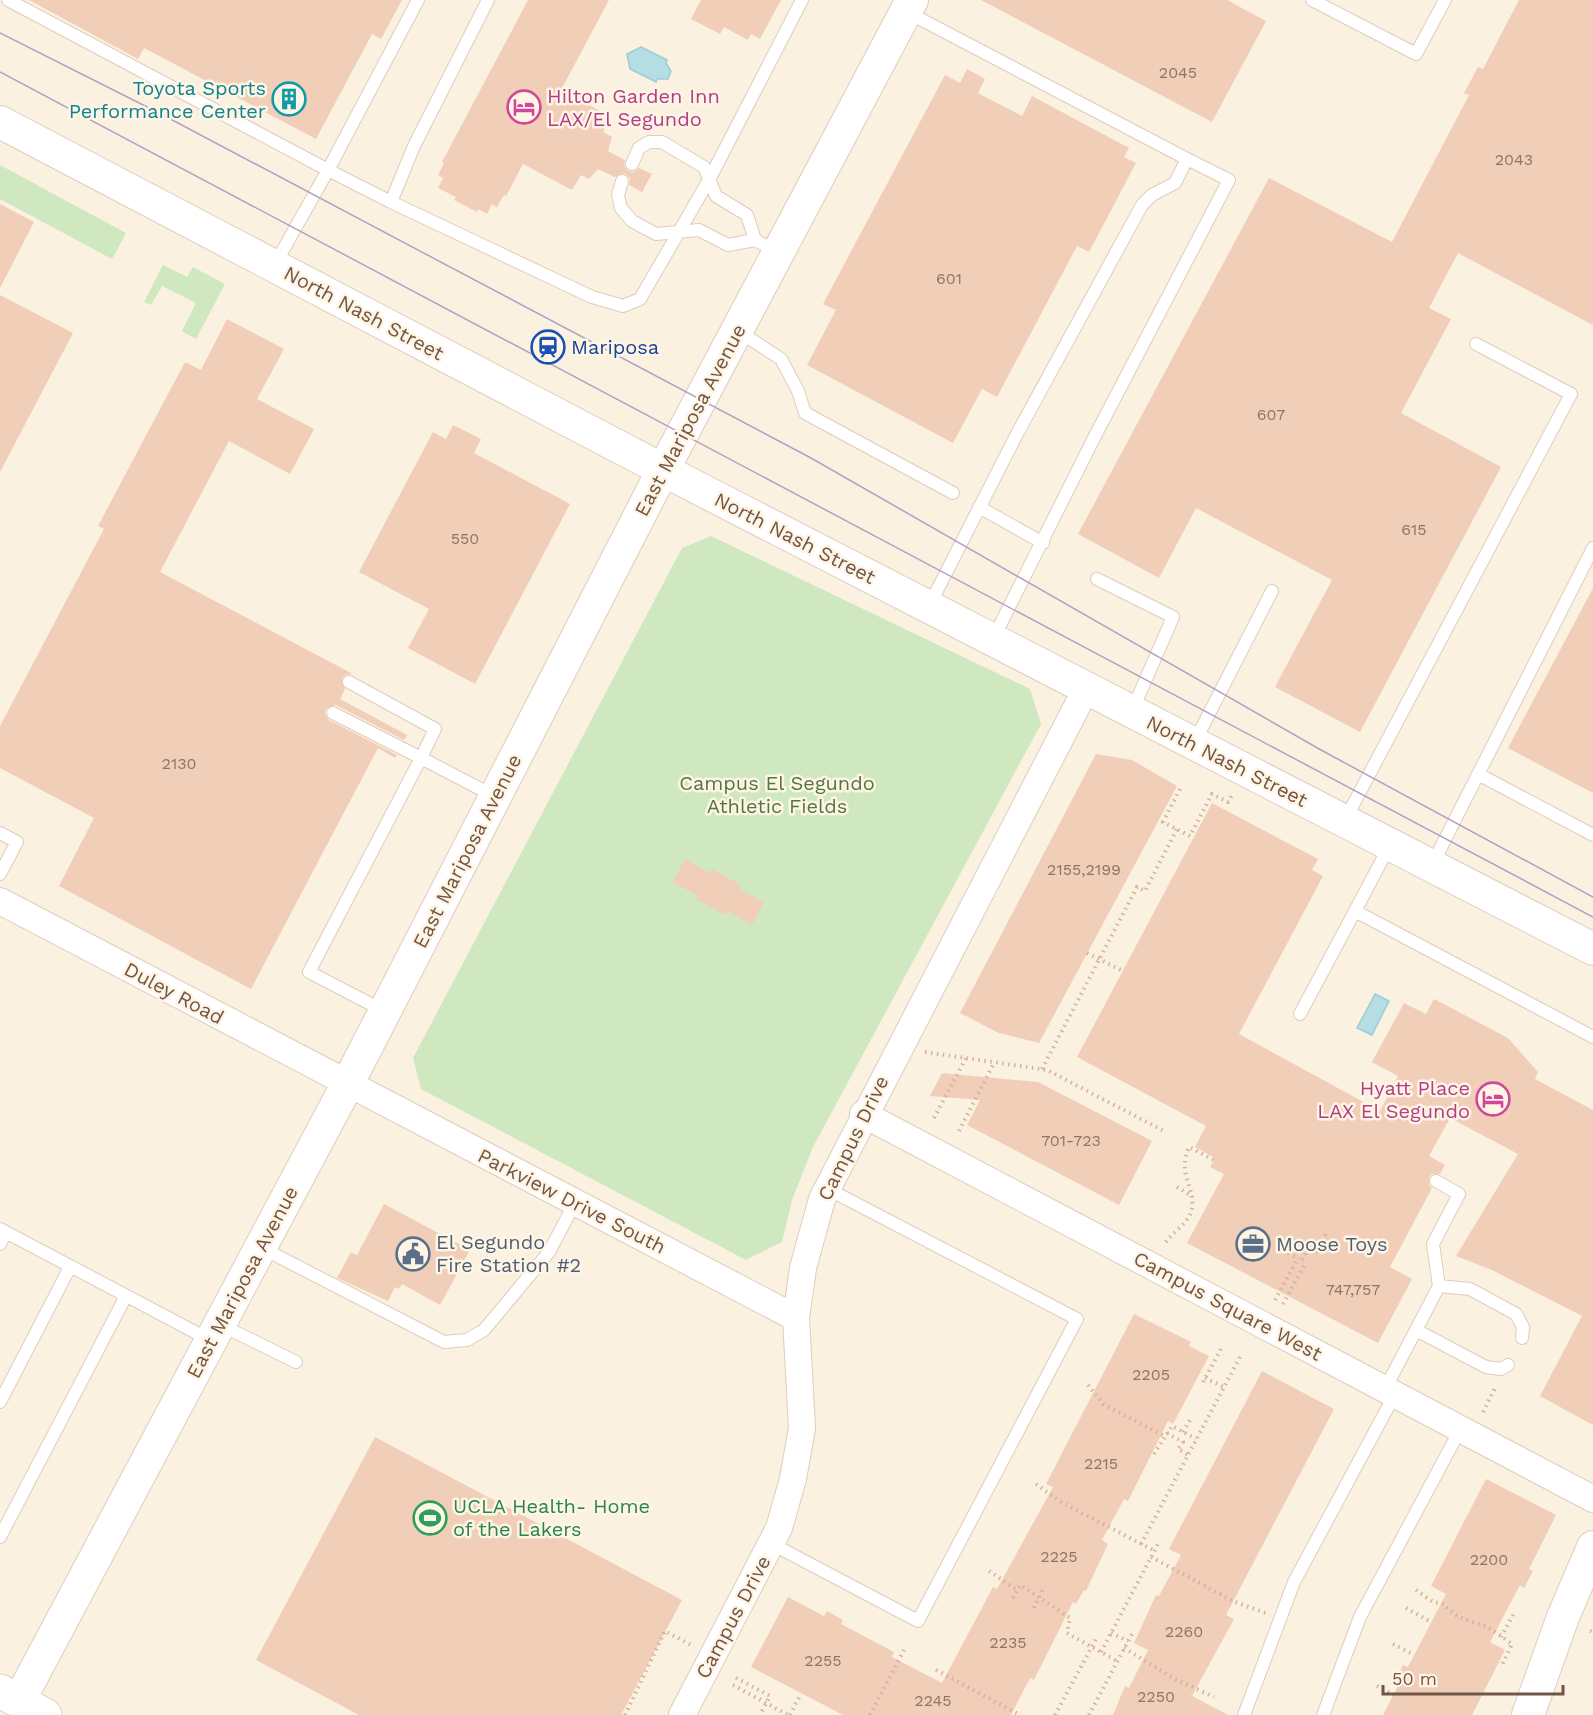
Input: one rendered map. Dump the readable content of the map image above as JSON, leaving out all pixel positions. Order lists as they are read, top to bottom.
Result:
{
  "streets": {
    "street": [
      "North Nash Street",
      "East Mariposa Avenue",
      "Duley Road",
      "Campus Drive",
      "Parkview Drive South",
      "Campus Square West"
    ]
  },
  "crossings": [
    ["North Nash Street", "East Mariposa Avenue"],
    ["North Nash Street", "Campus Drive"],
    ["East Mariposa Avenue", "Duley Road"],
    ["East Mariposa Avenue", "Parkview Drive South"],
    ["Duley Road", "Parkview Drive South"],
    ["Campus Drive", "Parkview Drive South"],
    ["Campus Drive", "Campus Square West"]
  ],
  "parks": ["Campus El Segundo Athletic Fields"],
  "places": {
    "building": ["Toyota Sports Performance Center"],
    "hotel": ["Hilton Garden Inn LAX/El Segundo", "Hyatt Place LAX El Segundo"],
    "station": ["Mariposa"],
    "office": ["Moose Toys"],
    "public building": ["El Segundo Fire Station #2"],
    "sports": ["UCLA Health- Home of the Lakers"]
  },
  "house_numbers": [
    "2045",
    "2043",
    "601",
    "607",
    "615",
    "550",
    "2130",
    "2155,2199",
    "701-723",
    "747,757",
    "2205",
    "2215",
    "2225",
    "2200",
    "2260",
    "2235",
    "2255",
    "2250",
    "2245"
  ],
  "scale_bar": "50 m"
}
